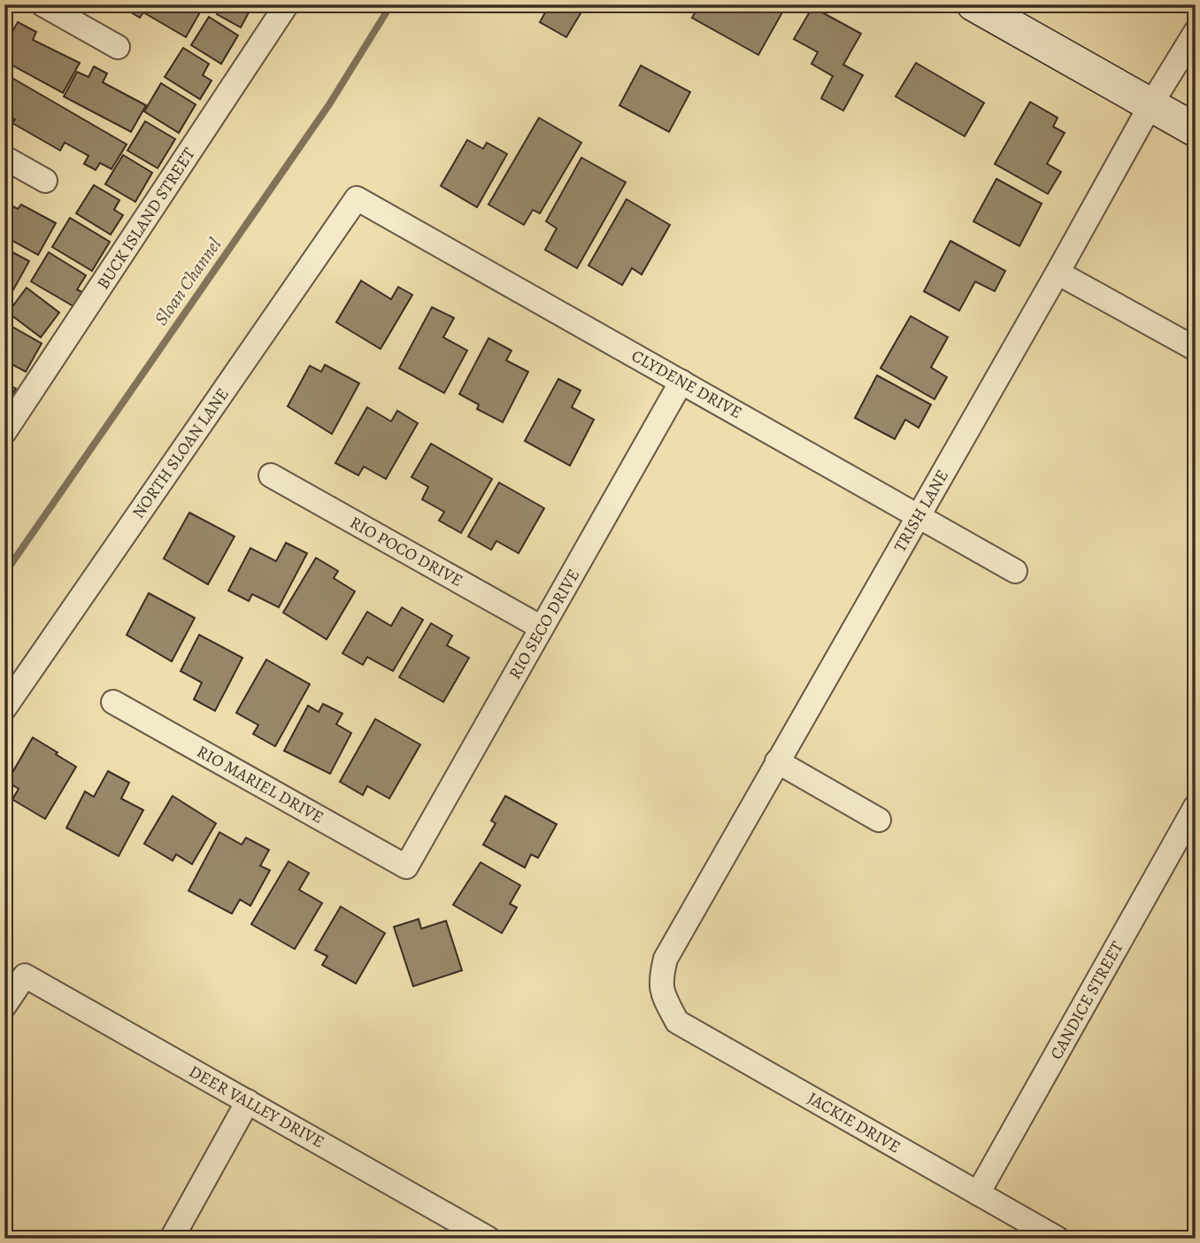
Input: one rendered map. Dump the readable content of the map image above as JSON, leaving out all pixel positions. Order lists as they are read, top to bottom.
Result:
{
  "streets": {
    "street": [
      "BUCK ISLAND STREET",
      "CLYDENE DRIVE",
      "NORTH SLOAN LANE",
      "TRISH LANE",
      "RIO POCO DRIVE",
      "RIO SECO DRIVE",
      "RIO MARIEL DRIVE",
      "CANDICE STREET",
      "DEER VALLEY DRIVE",
      "JACKIE DRIVE"
    ]
  },
  "crossings": [
    ["CLYDENE DRIVE", "NORTH SLOAN LANE"],
    ["CLYDENE DRIVE", "TRISH LANE"],
    ["CLYDENE DRIVE", "RIO SECO DRIVE"],
    ["TRISH LANE", "JACKIE DRIVE"],
    ["RIO POCO DRIVE", "RIO SECO DRIVE"],
    ["RIO SECO DRIVE", "RIO MARIEL DRIVE"],
    ["CANDICE STREET", "JACKIE DRIVE"]
  ],
  "water": ["Sloan Channel"]
}
